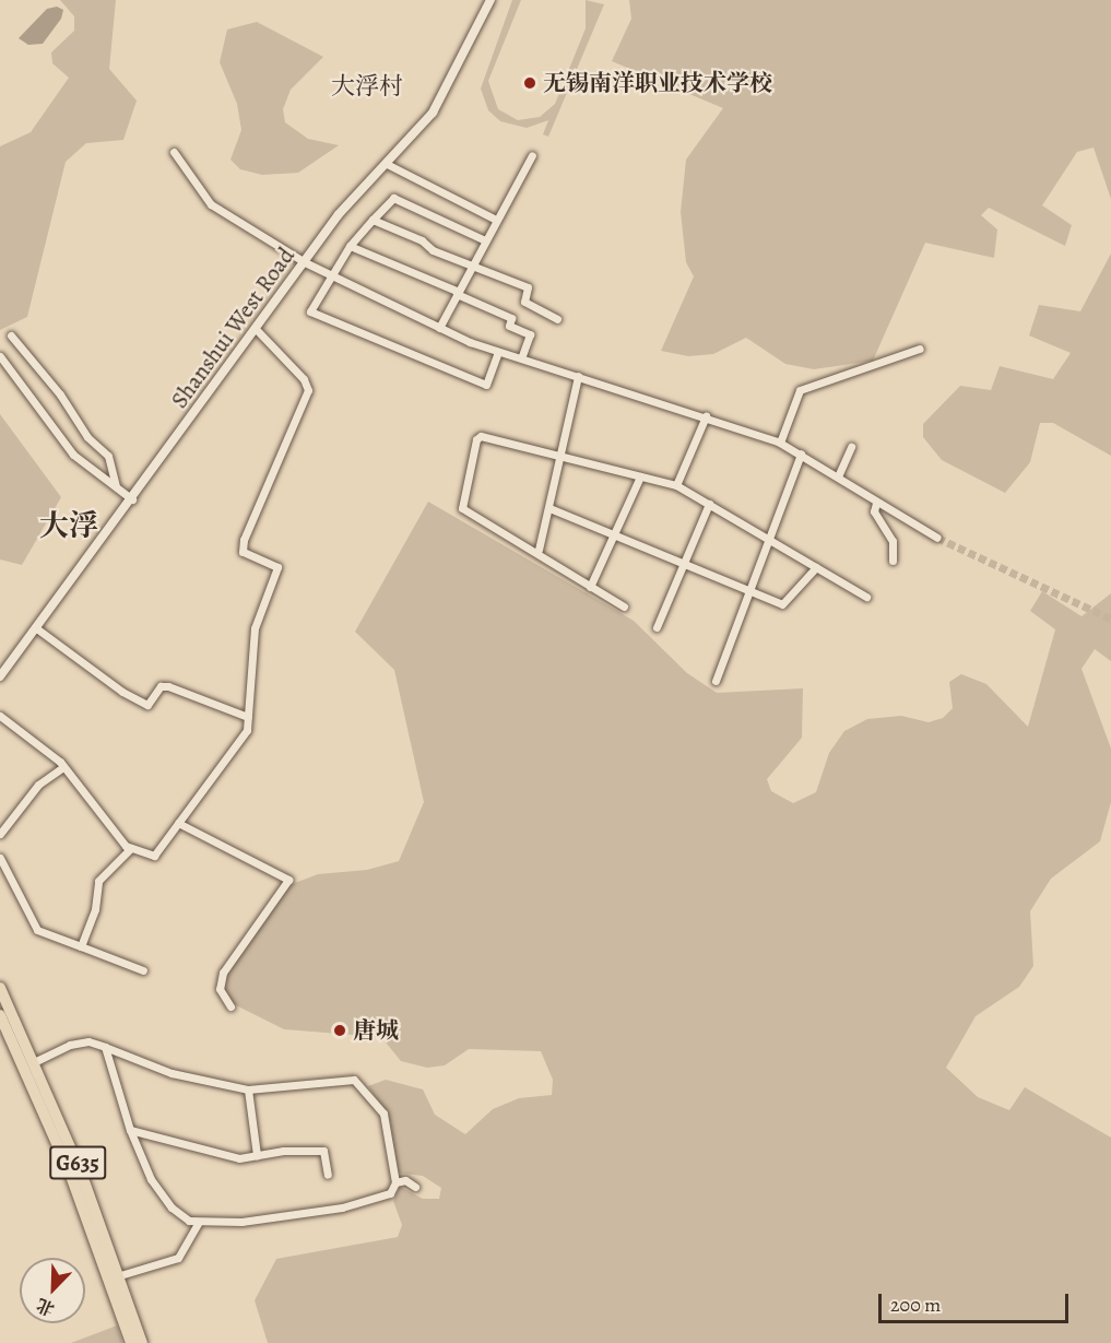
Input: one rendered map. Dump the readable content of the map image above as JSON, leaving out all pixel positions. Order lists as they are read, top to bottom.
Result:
{
  "streets": {
    "highway": ["G635"],
    "street": ["Shanshui West Road"]
  },
  "districts": ["大浮村", "大浮"],
  "places": ["无锡南洋职业技术学校", "唐城"],
  "scale_bar": "200 m",
  "north": "bottom left"
}
